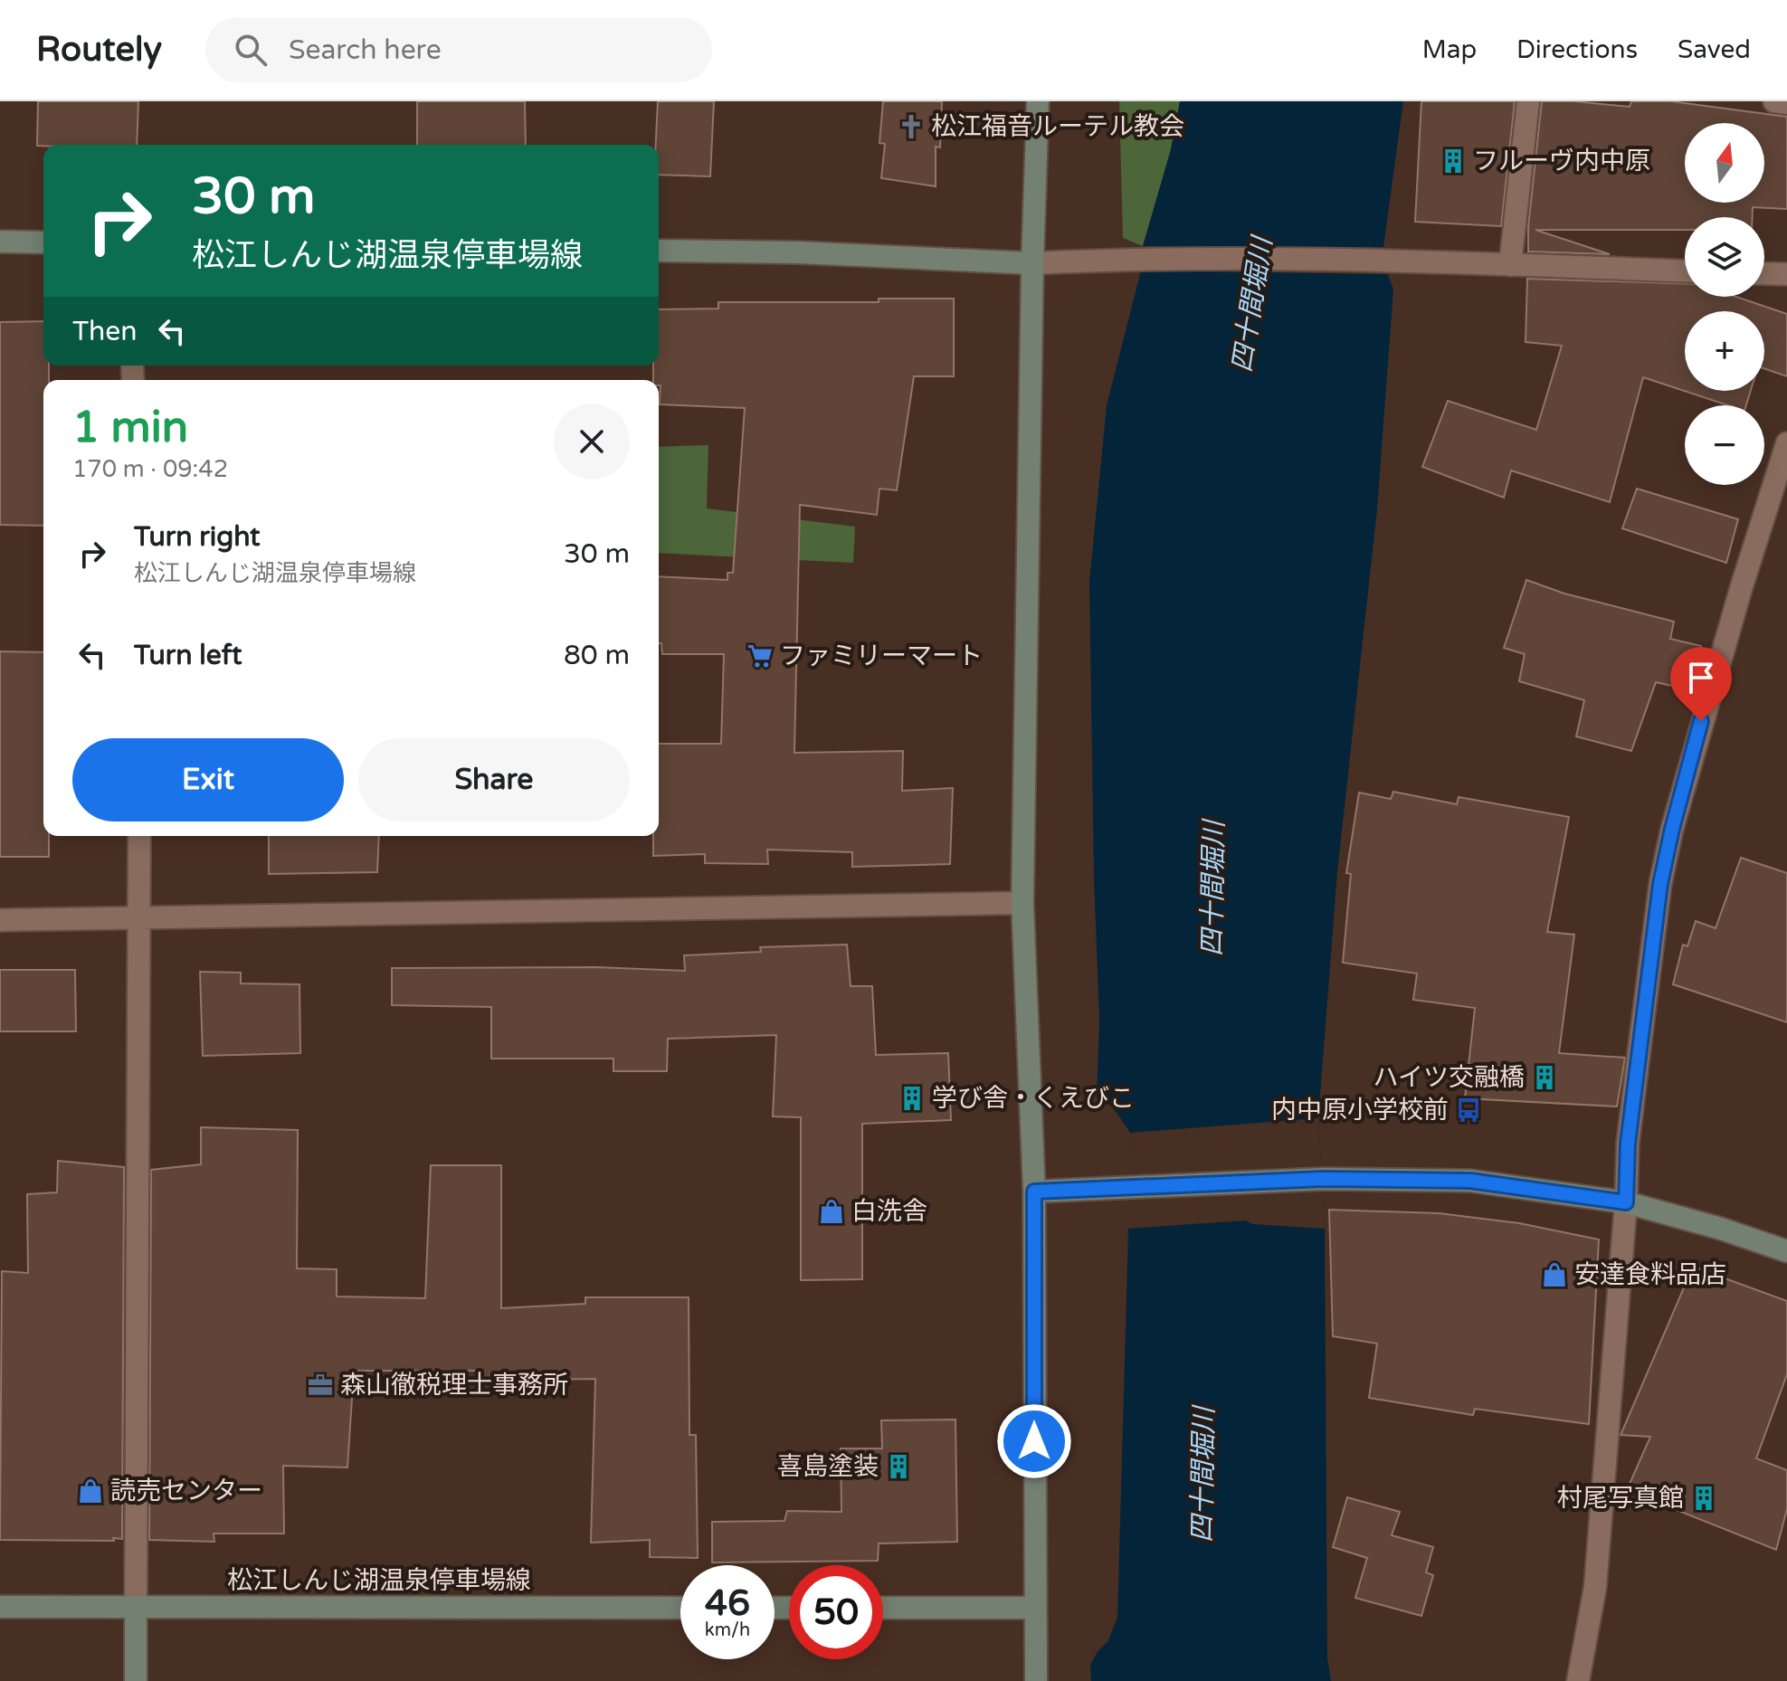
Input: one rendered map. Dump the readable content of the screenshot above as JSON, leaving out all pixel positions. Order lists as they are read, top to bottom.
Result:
{
  "streets": {
    "main road": ["松江しんじ湖温泉停車場線"]
  },
  "water": ["四十間堀川"],
  "places": {
    "church": ["松江福音ルーテル教会"],
    "building": [
      "フルーヴ内中原",
      "ハイツ交融橋",
      "学び舎・くえびこ",
      "喜島塗装",
      "村尾写真館"
    ],
    "supermarket": ["ファミリーマート"],
    "bus stop": ["内中原小学校前"],
    "shop": ["白洗舎", "安達食料品店", "読売センター"],
    "office": ["森山徹税理士事務所"]
  },
  "north": "top",
  "page": {
    "header": "Routely",
    "search": "Search here",
    "nav": ["Map", "Directions", "Saved"],
    "map_buttons": ["+", "−"],
    "turn": ["30 m", "松江しんじ湖温泉停車場線"],
    "then": "Then",
    "heading": ["1 min", "170 m · 09:42"],
    "list": [
      {
        "name": "Turn right",
        "note": "松江しんじ湖温泉停車場線",
        "value": "30 m"
      },
      {
        "name": "Turn left",
        "value": "80 m"
      }
    ],
    "buttons": ["Exit", "Share"],
    "speed": "46 km/h",
    "limit": "50"
  }
}
